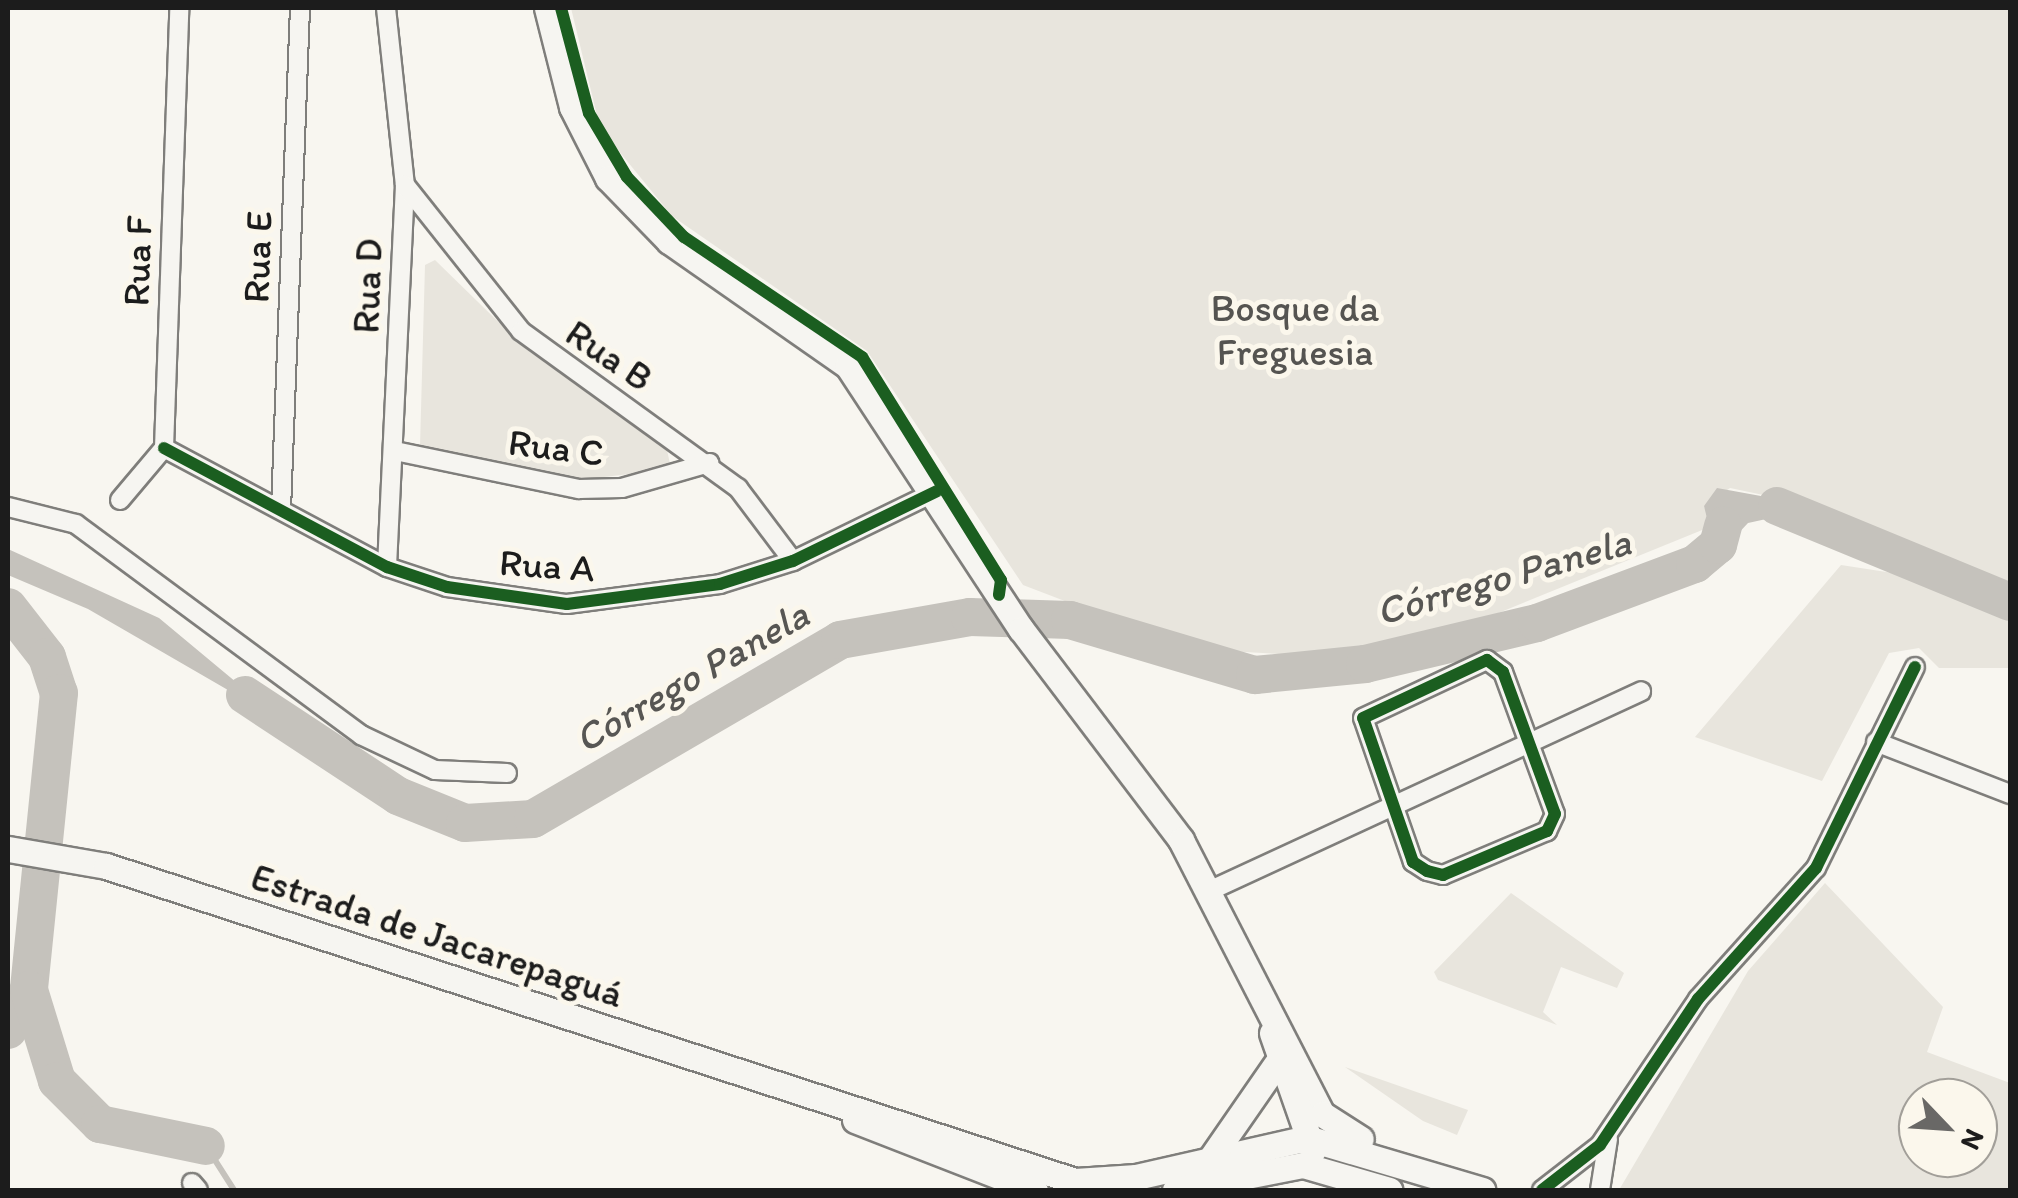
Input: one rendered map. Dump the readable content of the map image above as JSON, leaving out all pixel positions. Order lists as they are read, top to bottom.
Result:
{
  "streets": {
    "main road": ["Estrada de Jacarepaguá"],
    "street": [
      "Rua E",
      "Rua F",
      "Rua D",
      "Rua B",
      "Rua C",
      "Rua A"
    ]
  },
  "crossings": [
    ["Rua E", "Rua A"],
    ["Rua F", "Rua A"],
    ["Rua D", "Rua B"],
    ["Rua D", "Rua C"],
    ["Rua D", "Rua A"],
    ["Rua B", "Rua C"],
    ["Rua B", "Rua A"]
  ],
  "water": ["Córrego Panela"],
  "parks": ["Bosque da Freguesia"],
  "north": "bottom right"
}
